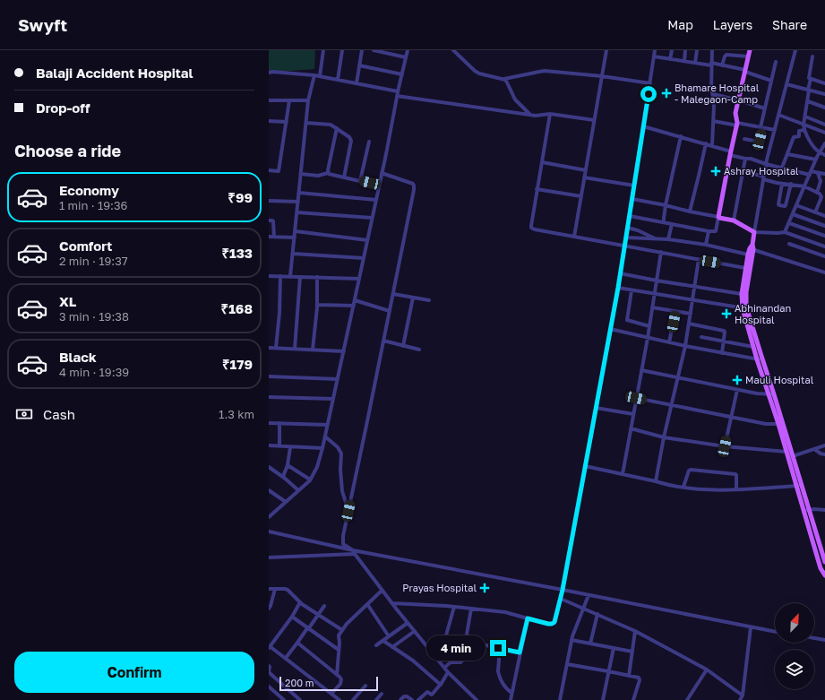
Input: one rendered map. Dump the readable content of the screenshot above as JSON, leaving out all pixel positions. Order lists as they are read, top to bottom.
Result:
{
  "places": {
    "health": [
      "Bhamare Hospital - Malegaon-Camp",
      "Ashray Hospital",
      "Abhinandan Hospital",
      "Mauli Hospital",
      "Prayas Hospital"
    ]
  },
  "scale_bar": "200 m",
  "north": "top right",
  "page": {
    "header": "Swyft",
    "nav": ["Map", "Layers", "Share"],
    "banner": ["Balaji Accident Hospital", "Drop-off"],
    "heading": "Choose a ride",
    "list": [
      {
        "name": "Economy",
        "note": "1 min · 19:36",
        "value": "₹99"
      },
      {
        "name": "Comfort",
        "note": "2 min · 19:37",
        "value": "₹133"
      },
      {
        "name": "XL",
        "note": "3 min · 19:38",
        "value": "₹168"
      },
      {
        "name": "Black",
        "note": "4 min · 19:39",
        "value": "₹179"
      }
    ],
    "pay": ["Cash", "1.3 km"],
    "bubble": "4 min",
    "buttons": "Confirm",
    "scale": "200 m"
  }
}
